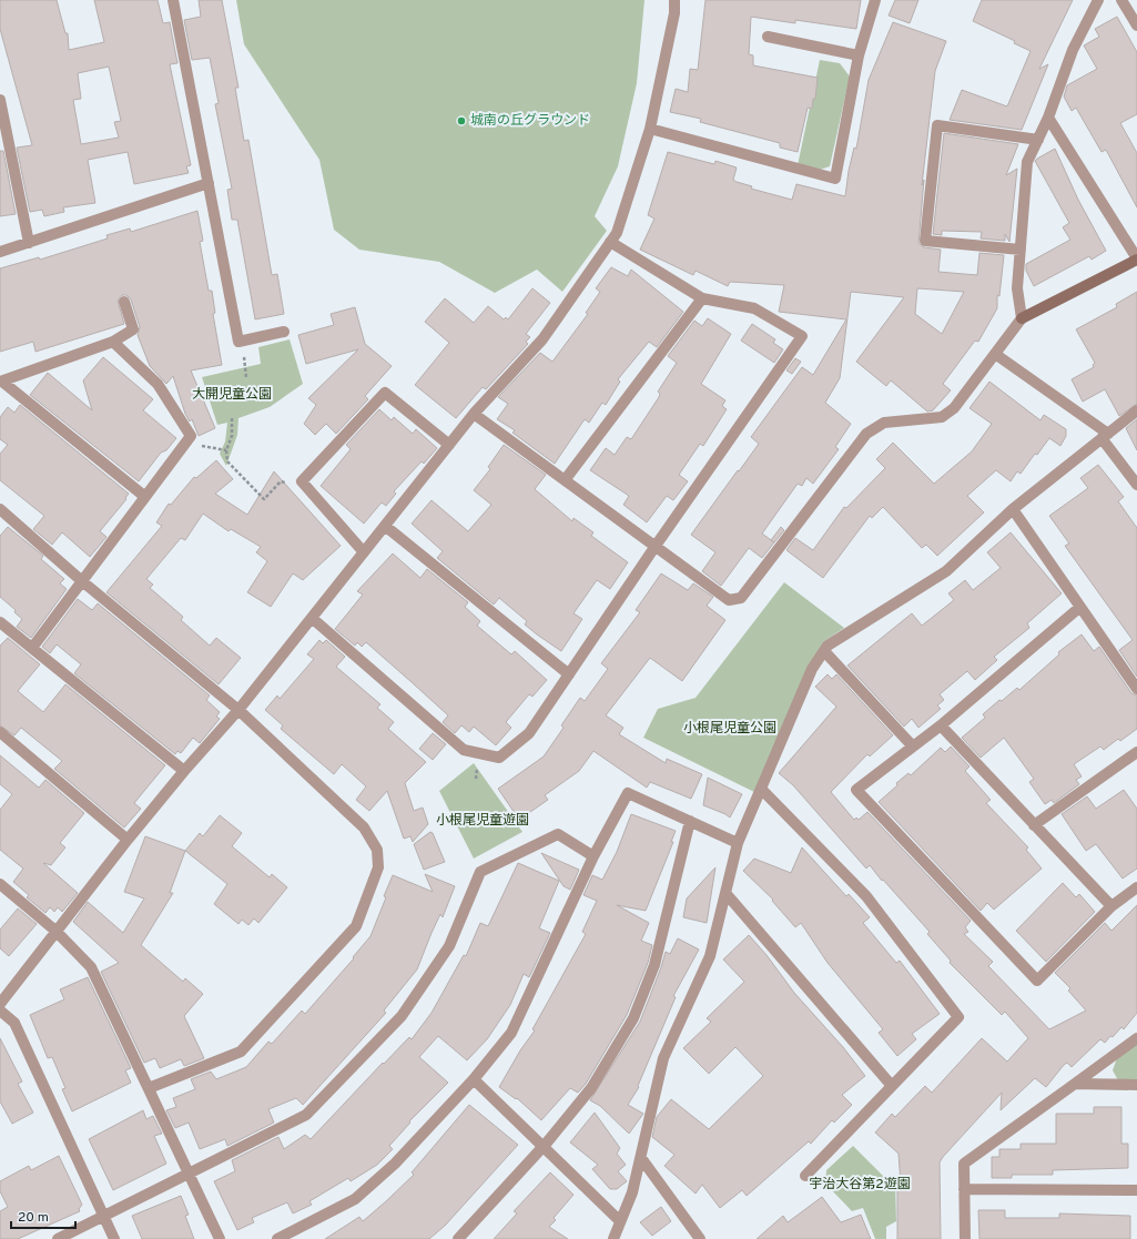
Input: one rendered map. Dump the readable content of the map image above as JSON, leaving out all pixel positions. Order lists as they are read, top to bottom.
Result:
{
  "parks": [
    "大開児童公園",
    "小根尾児童公園",
    "小根尾児童遊園",
    "宇治大谷第2遊園"
  ],
  "places": ["城南の丘グラウンド"],
  "scale_bar": "20 m"
}
